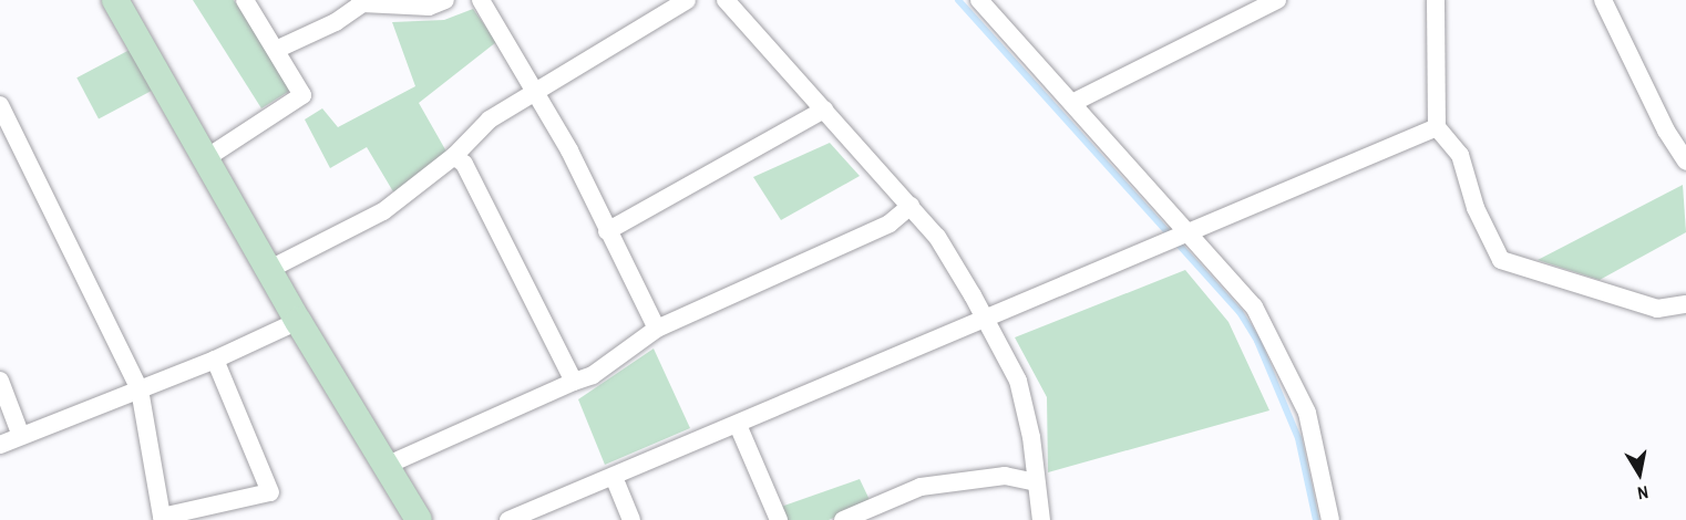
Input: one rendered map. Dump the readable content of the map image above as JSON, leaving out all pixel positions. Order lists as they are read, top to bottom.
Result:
{
  "north": "bottom"
}
